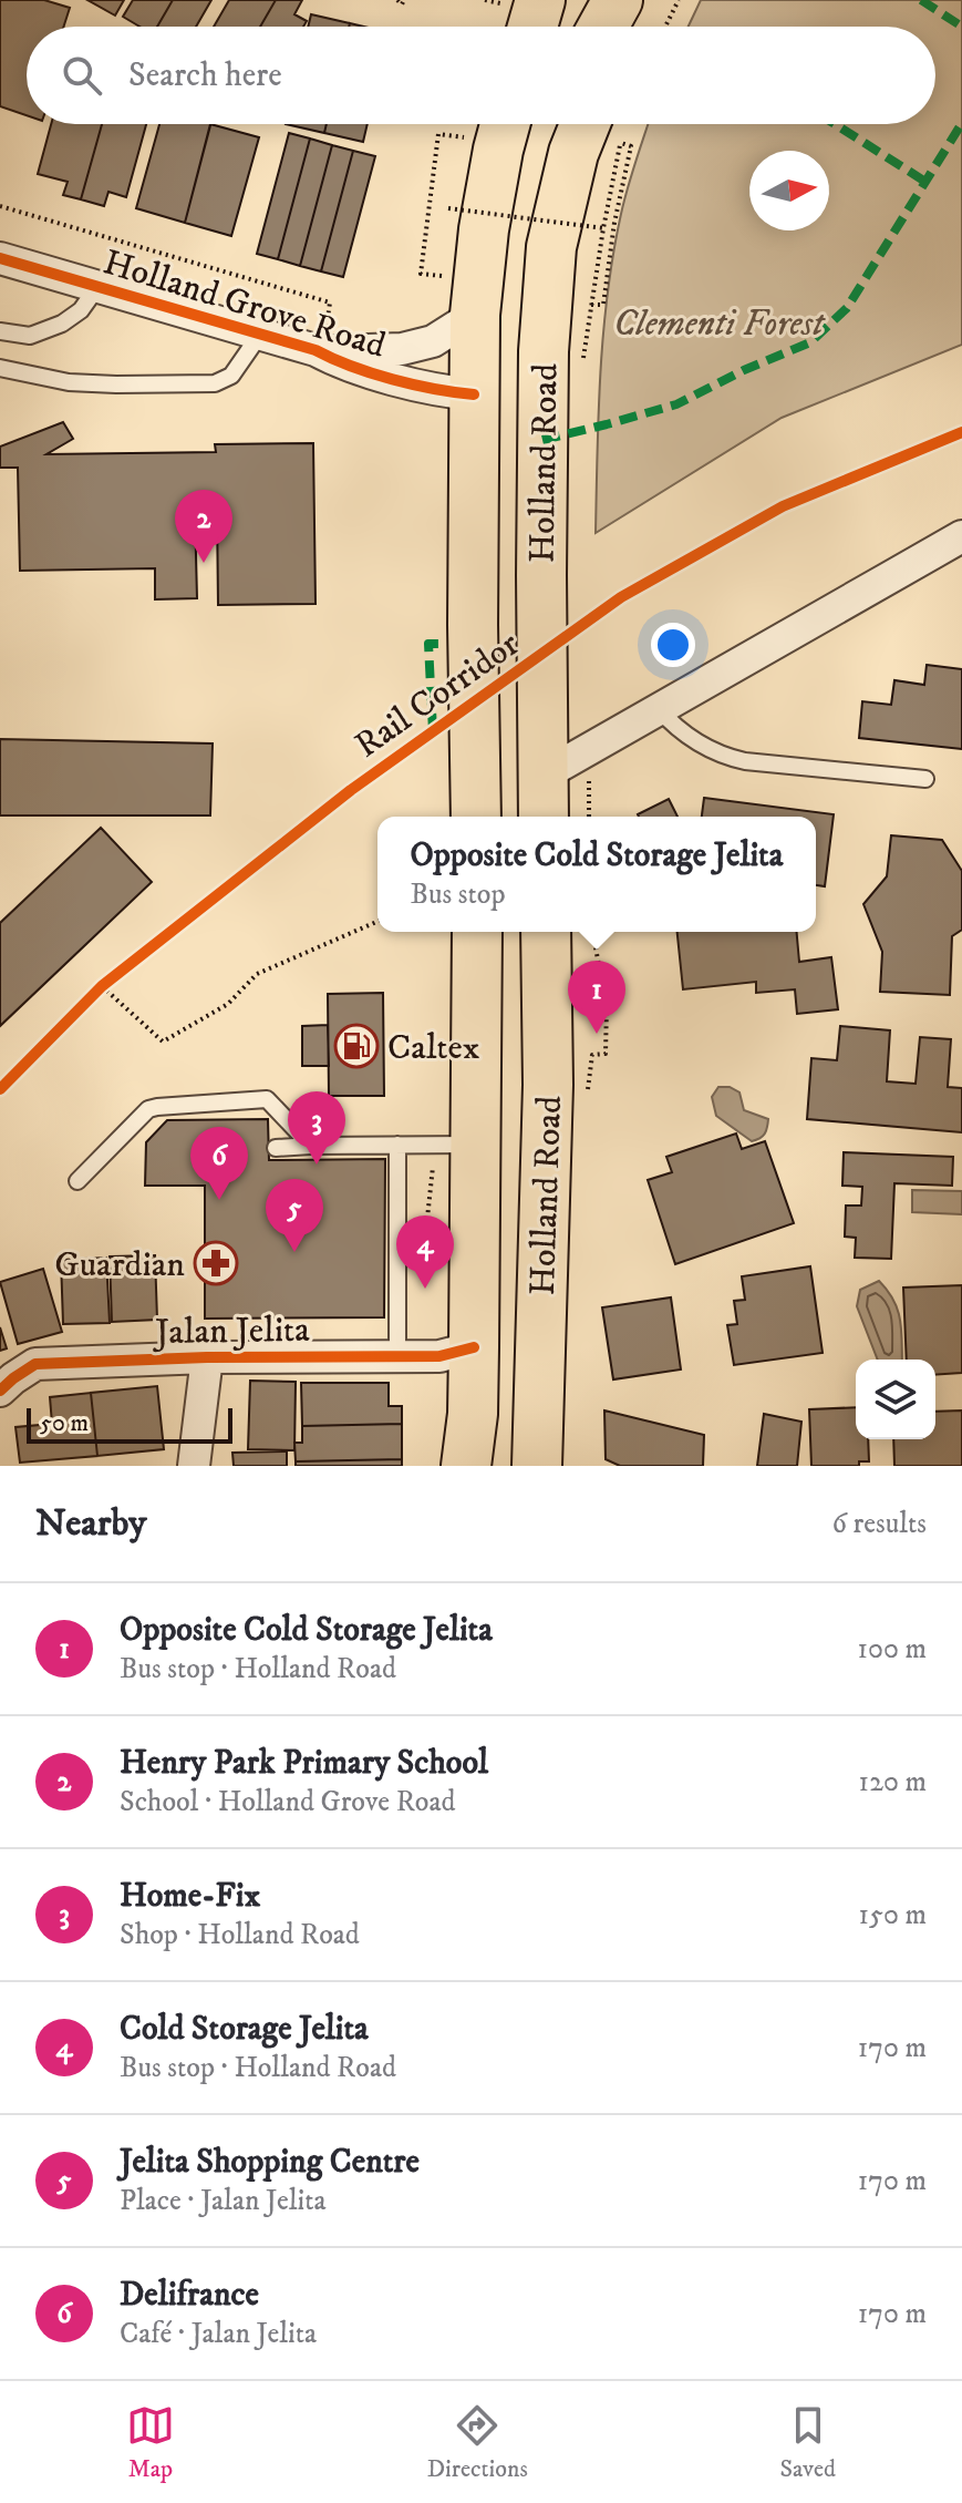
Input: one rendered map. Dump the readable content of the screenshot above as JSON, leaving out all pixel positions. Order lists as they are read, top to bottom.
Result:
{
  "streets": {
    "main road": ["Holland Road"],
    "street": ["Holland Grove Road", "Jalan Jelita"],
    "cycle path": ["Rail Corridor"]
  },
  "crossings": [
    ["Holland Grove Road", "Holland Road"],
    ["Holland Road", "Jalan Jelita"]
  ],
  "parks": ["Clementi Forest"],
  "places": {
    "fuel station": ["Caltex"],
    "pharmacy": ["Guardian"]
  },
  "scale_bar": "50 m",
  "north": "right",
  "page": {
    "search": "Search here",
    "pins": [
      "2",
      "1",
      "3",
      "6",
      "5",
      "4"
    ],
    "popup": ["Opposite Cold Storage Jelita", "Bus stop"],
    "scale": "50 m",
    "heading": ["Nearby", "6 results"],
    "list": [
      {
        "mark": "1",
        "name": "Opposite Cold Storage Jelita",
        "note": "Bus stop · Holland Road",
        "value": "100 m"
      },
      {
        "mark": "2",
        "name": "Henry Park Primary School",
        "note": "School · Holland Grove Road",
        "value": "120 m"
      },
      {
        "mark": "3",
        "name": "Home-Fix",
        "note": "Shop · Holland Road",
        "value": "150 m"
      },
      {
        "mark": "4",
        "name": "Cold Storage Jelita",
        "note": "Bus stop · Holland Road",
        "value": "170 m"
      },
      {
        "mark": "5",
        "name": "Jelita Shopping Centre",
        "note": "Place · Jalan Jelita",
        "value": "170 m"
      },
      {
        "mark": "6",
        "name": "Delifrance",
        "note": "Café · Jalan Jelita",
        "value": "170 m"
      }
    ],
    "nav": ["Map", "Directions", "Saved"]
  }
}
